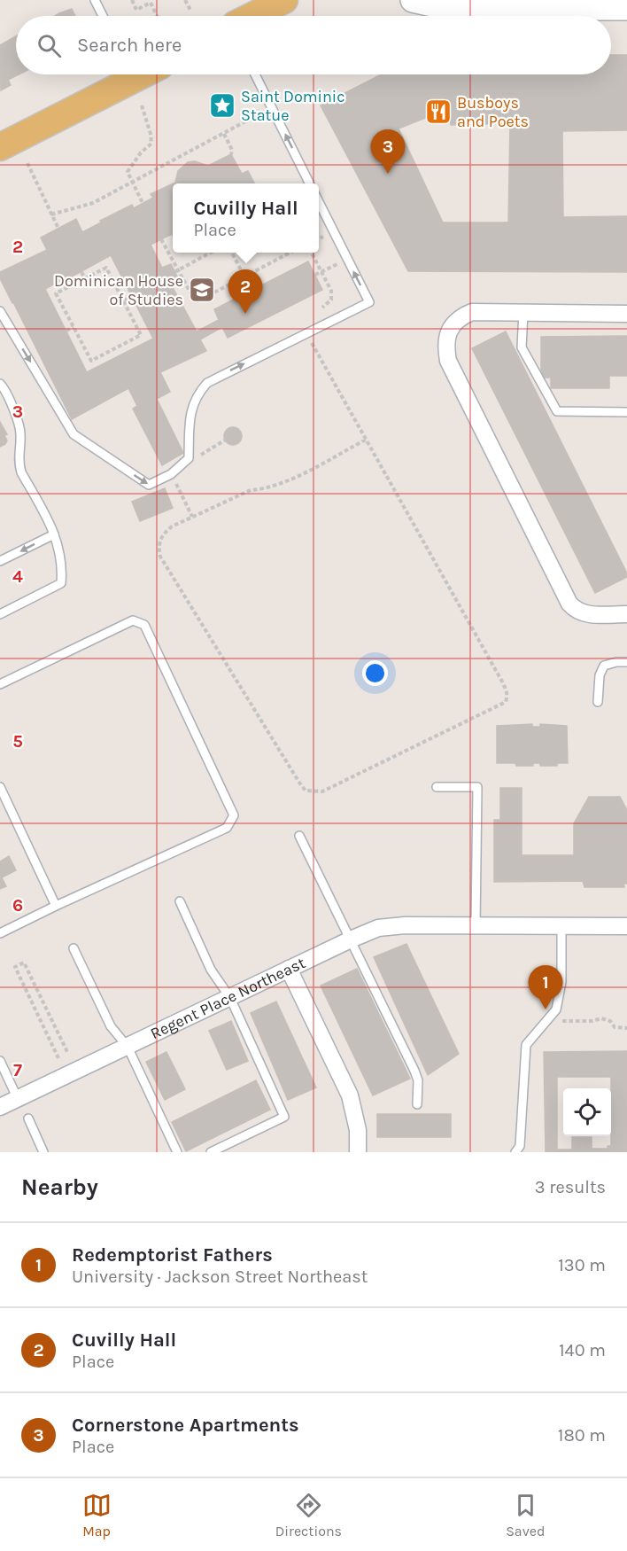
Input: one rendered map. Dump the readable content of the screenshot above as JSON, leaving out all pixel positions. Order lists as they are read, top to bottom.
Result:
{
  "streets": {
    "street": ["Regent Place Northeast"]
  },
  "places": {
    "place": ["Saint Dominic Statue"],
    "restaurant": ["Busboys and Poets"],
    "school or university": ["Dominican House of Studies"]
  },
  "page": {
    "search": "Search here",
    "pins": ["3", "2", "1"],
    "popup": ["Cuvilly Hall", "Place"],
    "heading": ["Nearby", "3 results"],
    "list": [
      {
        "mark": "1",
        "name": "Redemptorist Fathers",
        "note": "University · Jackson Street Northeast",
        "value": "130 m"
      },
      {
        "mark": "2",
        "name": "Cuvilly Hall",
        "note": "Place",
        "value": "140 m"
      },
      {
        "mark": "3",
        "name": "Cornerstone Apartments",
        "note": "Place",
        "value": "180 m"
      }
    ],
    "nav": ["Map", "Directions", "Saved"]
  },
  "grid": {
    "rows": [
      "2",
      "3",
      "4",
      "5",
      "6",
      "7"
    ]
  }
}
